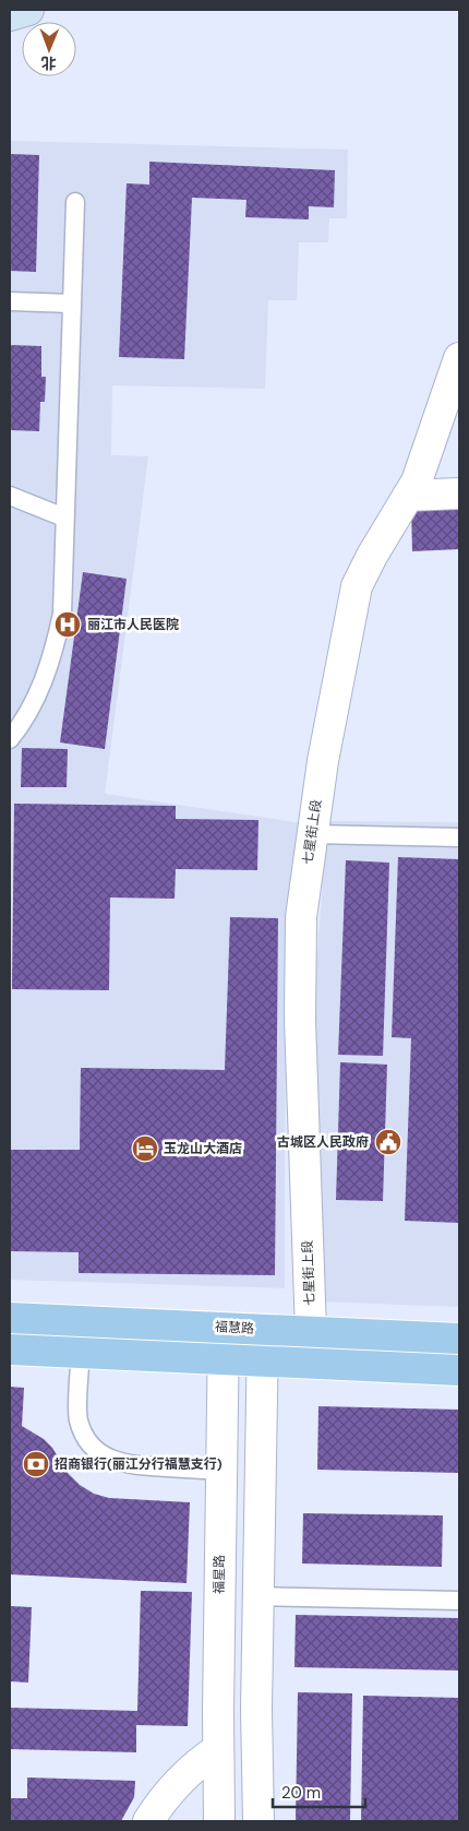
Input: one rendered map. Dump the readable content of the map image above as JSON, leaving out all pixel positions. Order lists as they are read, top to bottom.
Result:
{
  "streets": {
    "main road": ["福慧路"],
    "street": ["七星街上段", "福星路"]
  },
  "crossings": [
    ["七星街上段", "福慧路"],
    ["福慧路", "福星路"]
  ],
  "places": {
    "hospital": ["丽江市人民医院"],
    "public building": ["古城区人民政府"],
    "hotel": ["玉龙山大酒店"],
    "bank": ["招商银行(丽江分行福慧支行)"]
  },
  "scale_bar": "20 m",
  "north": "bottom"
}
